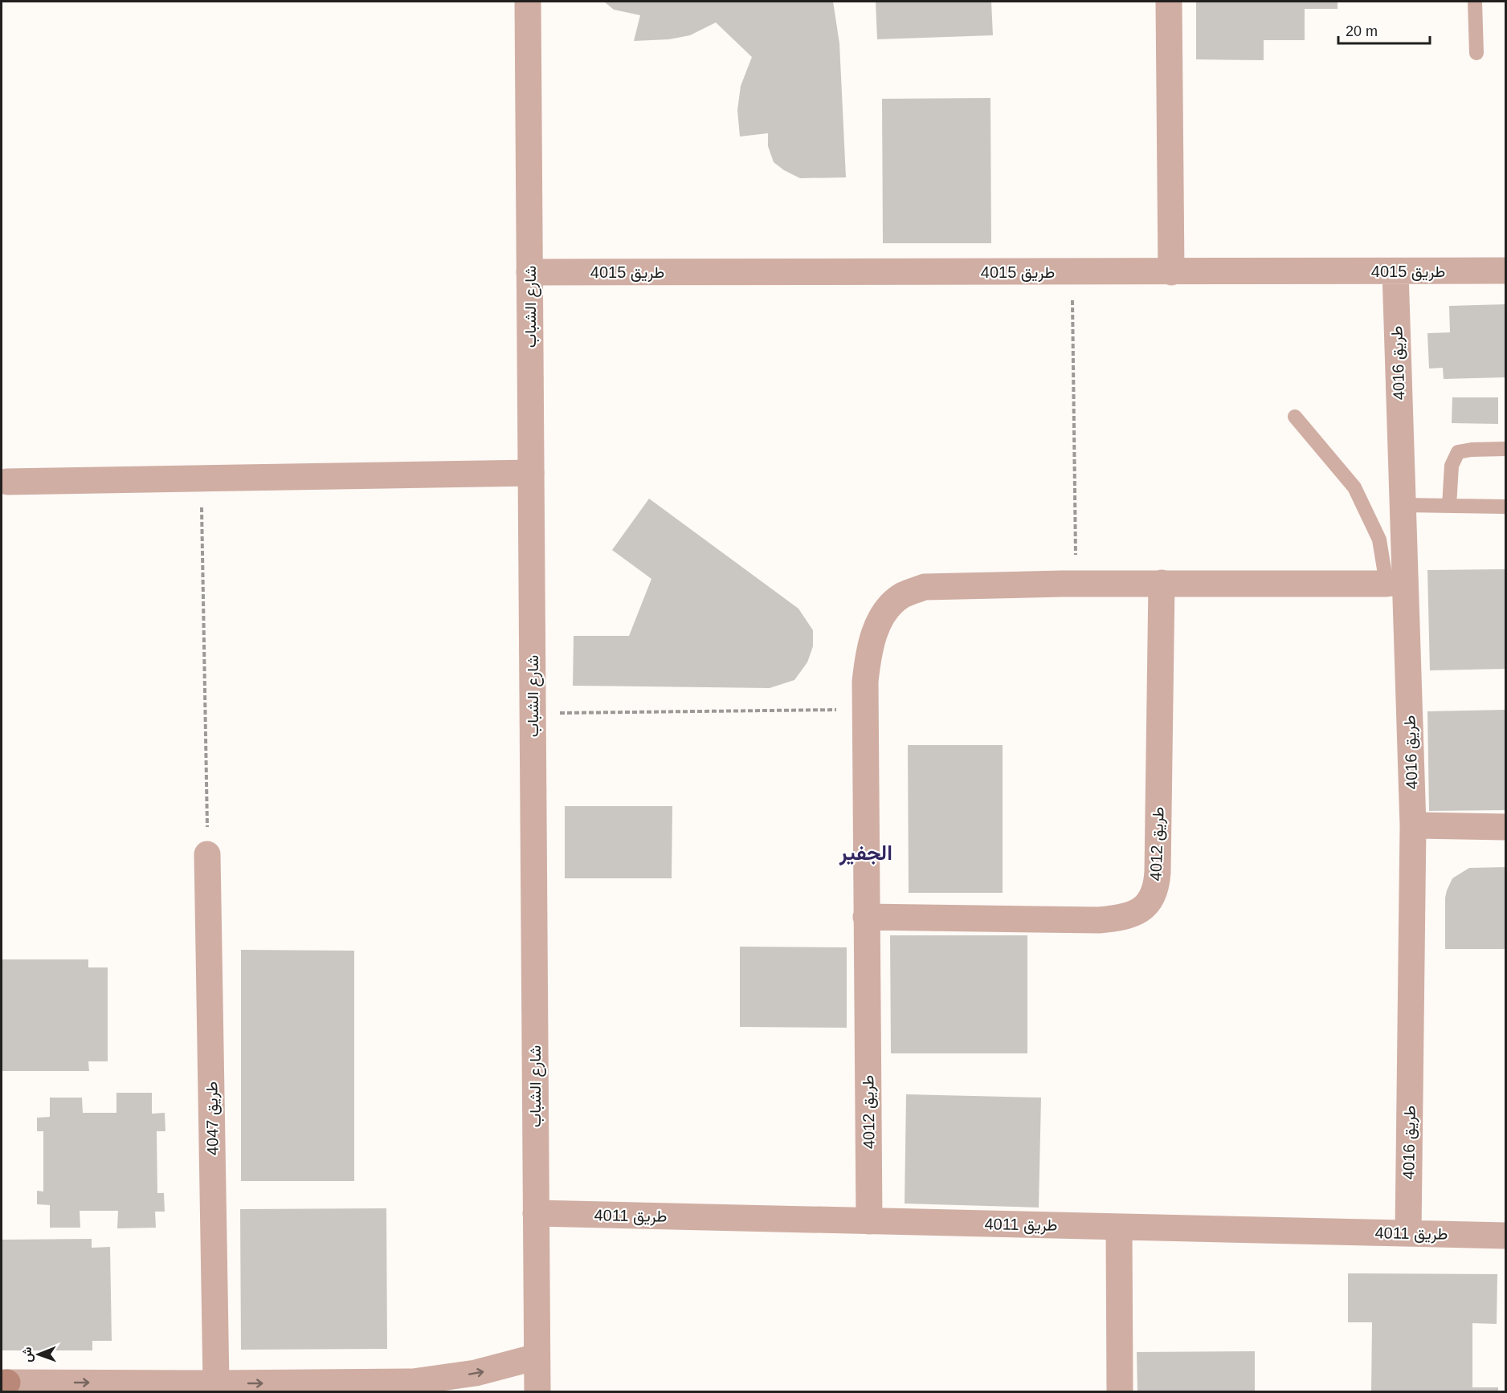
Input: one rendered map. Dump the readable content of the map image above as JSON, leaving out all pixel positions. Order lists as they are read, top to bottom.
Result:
{
  "streets": {
    "street": [
      "طريق 4015",
      "شارع الشباب",
      "طريق 4016",
      "طريق 4012",
      "طريق 4047",
      "طريق 4011"
    ]
  },
  "crossings": [
    ["طريق 4015", "شارع الشباب"],
    ["طريق 4015", "طريق 4016"],
    ["شارع الشباب", "طريق 4011"],
    ["طريق 4016", "طريق 4012"],
    ["طريق 4016", "طريق 4011"],
    ["طريق 4012", "طريق 4011"]
  ],
  "districts": ["الجفير"],
  "scale_bar": "20 m",
  "north": "left"
}
